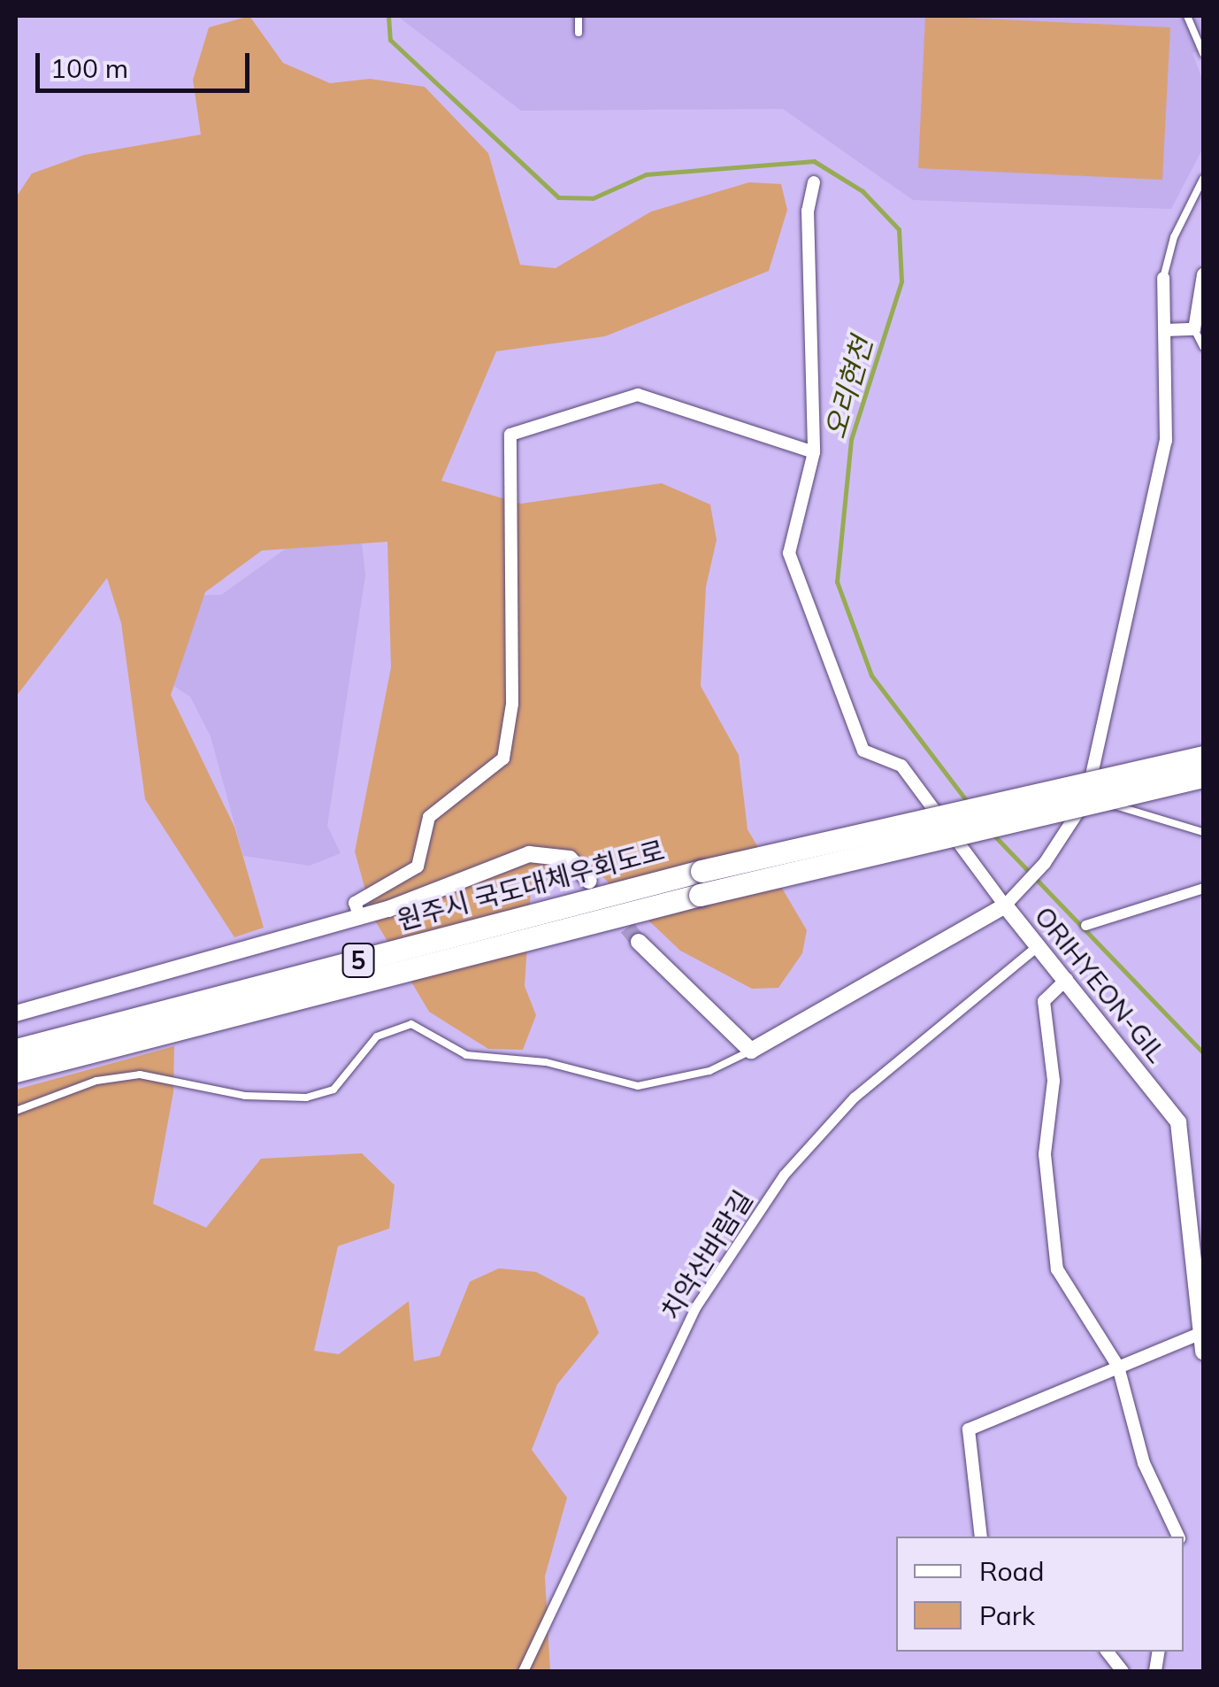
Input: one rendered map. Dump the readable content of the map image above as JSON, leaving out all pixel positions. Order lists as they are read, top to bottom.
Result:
{
  "streets": {
    "highway": ["원주시 국도대체우회도로", "5"],
    "street": ["ORIHYEON-GIL", "치악산바람길"]
  },
  "crossings": [
    ["ORIHYEON-GIL", "치악산바람길"]
  ],
  "water": ["오리현천"],
  "legend": ["Road", "Park"],
  "scale_bar": "100 m"
}
